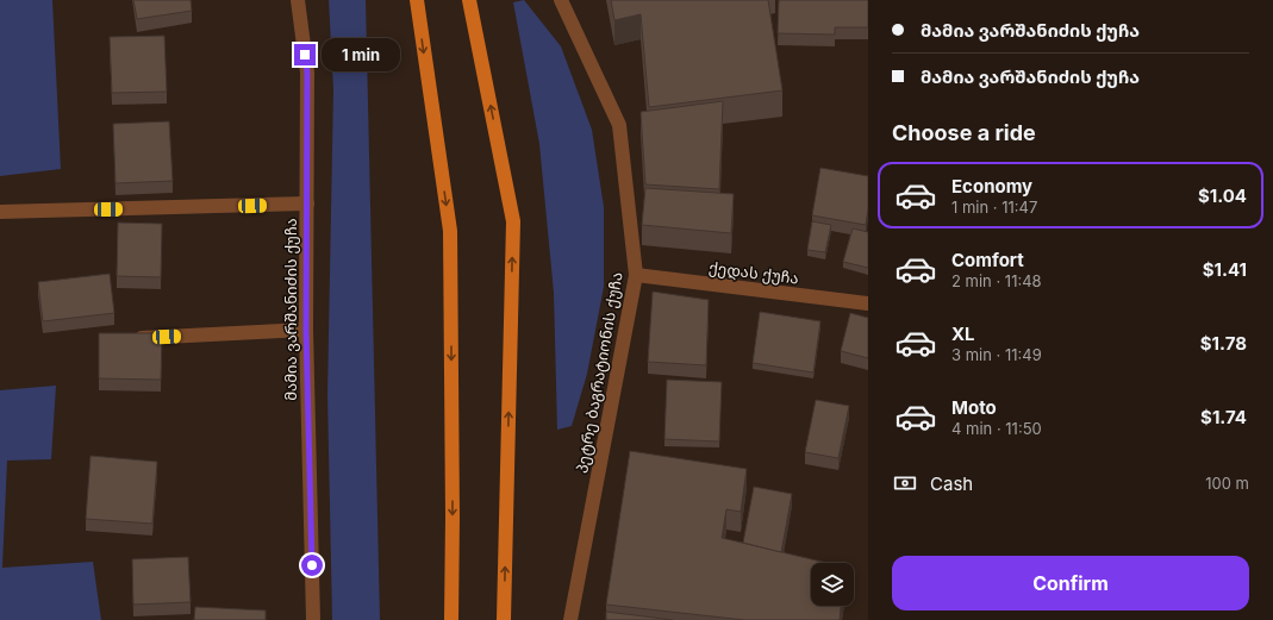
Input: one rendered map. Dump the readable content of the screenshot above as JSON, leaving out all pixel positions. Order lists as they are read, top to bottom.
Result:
{
  "streets": {
    "street": ["ქედას ქუჩა", "მამია ვარშანიძის ქუჩა", "პეტრე ბაგრატიონის ქუჩა"]
  },
  "crossings": [
    ["ქედას ქუჩა", "პეტრე ბაგრატიონის ქუჩა"]
  ],
  "page": {
    "banner": ["მამია ვარშანიძის ქუჩა", "მამია ვარშანიძის ქუჩა"],
    "bubble": "1 min",
    "heading": "Choose a ride",
    "list": [
      {
        "name": "Economy",
        "note": "1 min · 11:47",
        "value": "$1.04"
      },
      {
        "name": "Comfort",
        "note": "2 min · 11:48",
        "value": "$1.41"
      },
      {
        "name": "XL",
        "note": "3 min · 11:49",
        "value": "$1.78"
      },
      {
        "name": "Moto",
        "note": "4 min · 11:50",
        "value": "$1.74"
      }
    ],
    "pay": ["Cash", "100 m"],
    "buttons": "Confirm"
  }
}
